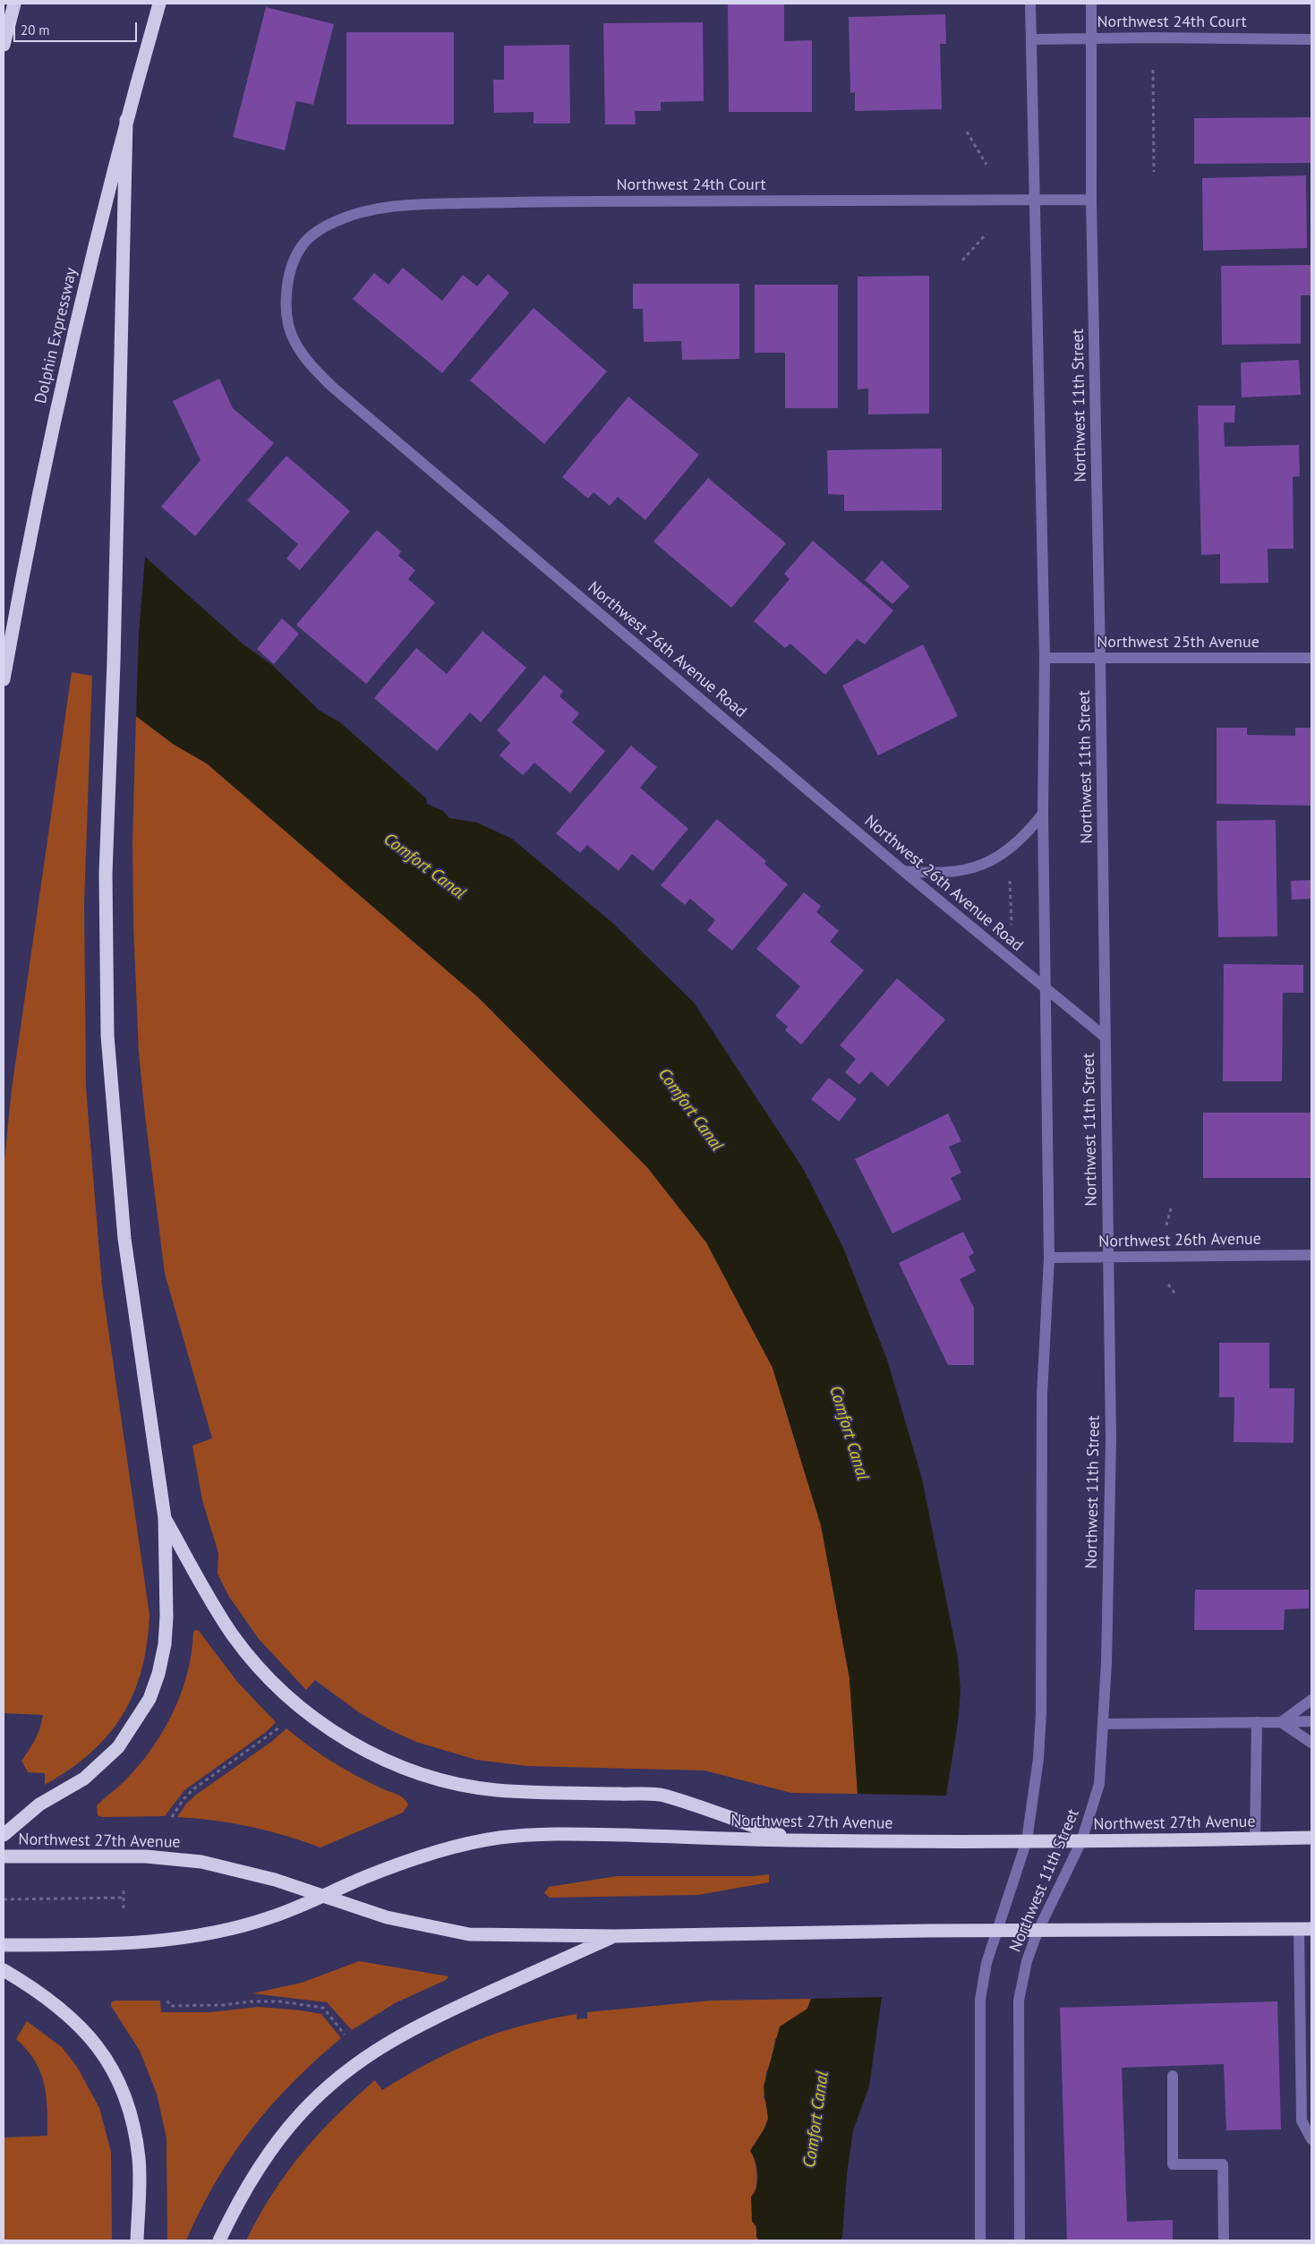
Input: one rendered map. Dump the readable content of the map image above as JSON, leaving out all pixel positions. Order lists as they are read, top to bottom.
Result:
{
  "streets": {
    "highway": ["Dolphin Expressway", "Northwest 27th Avenue"],
    "street": [
      "Northwest 24th Court",
      "Northwest 11th Street",
      "Northwest 25th Avenue",
      "Northwest 26th Avenue Road",
      "Northwest 26th Avenue"
    ]
  },
  "crossings": [
    ["Northwest 24th Court", "Northwest 11th Street"],
    ["Northwest 24th Court", "Northwest 26th Avenue Road"],
    ["Northwest 11th Street", "Northwest 25th Avenue"],
    ["Northwest 11th Street", "Northwest 26th Avenue Road"],
    ["Northwest 11th Street", "Northwest 26th Avenue"],
    ["Northwest 11th Street", "Northwest 27th Avenue"]
  ],
  "water": ["Comfort Canal"],
  "scale_bar": "20 m"
}
